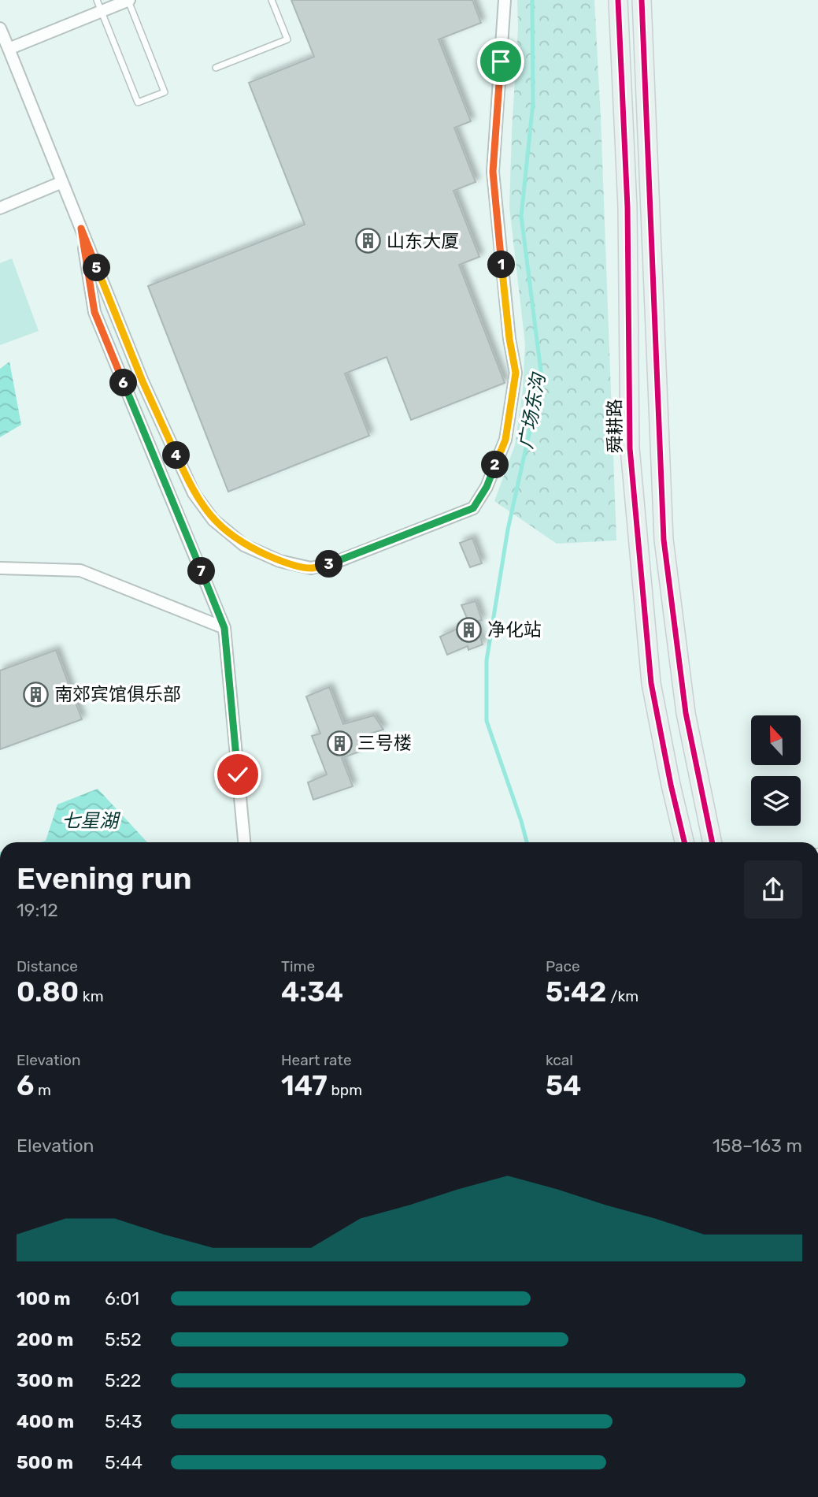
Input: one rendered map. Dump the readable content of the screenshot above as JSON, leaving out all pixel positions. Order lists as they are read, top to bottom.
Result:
{
  "streets": {
    "main road": ["舜耕路"]
  },
  "water": ["广场东沟", "七星湖"],
  "places": {
    "building": [
      "山东大厦",
      "净化站",
      "南郊宾馆俱乐部",
      "三号楼"
    ]
  },
  "north": "top",
  "page": {
    "pins": [
      "1",
      "5",
      "6",
      "4",
      "2",
      "3",
      "7"
    ],
    "heading": ["Evening run", "19:12"],
    "stats": [
      ["Distance", "0.80 km"],
      ["Time", "4:34"],
      ["Pace", "5:42 /km"],
      ["Elevation", "6 m"],
      ["Heart rate", "147 bpm"],
      ["kcal", "54"]
    ],
    "chart": ["Elevation", "158–163 m"],
    "list": [
      {
        "name": "100 m",
        "note": "6:01"
      },
      {
        "name": "200 m",
        "note": "5:52"
      },
      {
        "name": "300 m",
        "note": "5:22"
      },
      {
        "name": "400 m",
        "note": "5:43"
      },
      {
        "name": "500 m",
        "note": "5:44"
      }
    ]
  }
}
